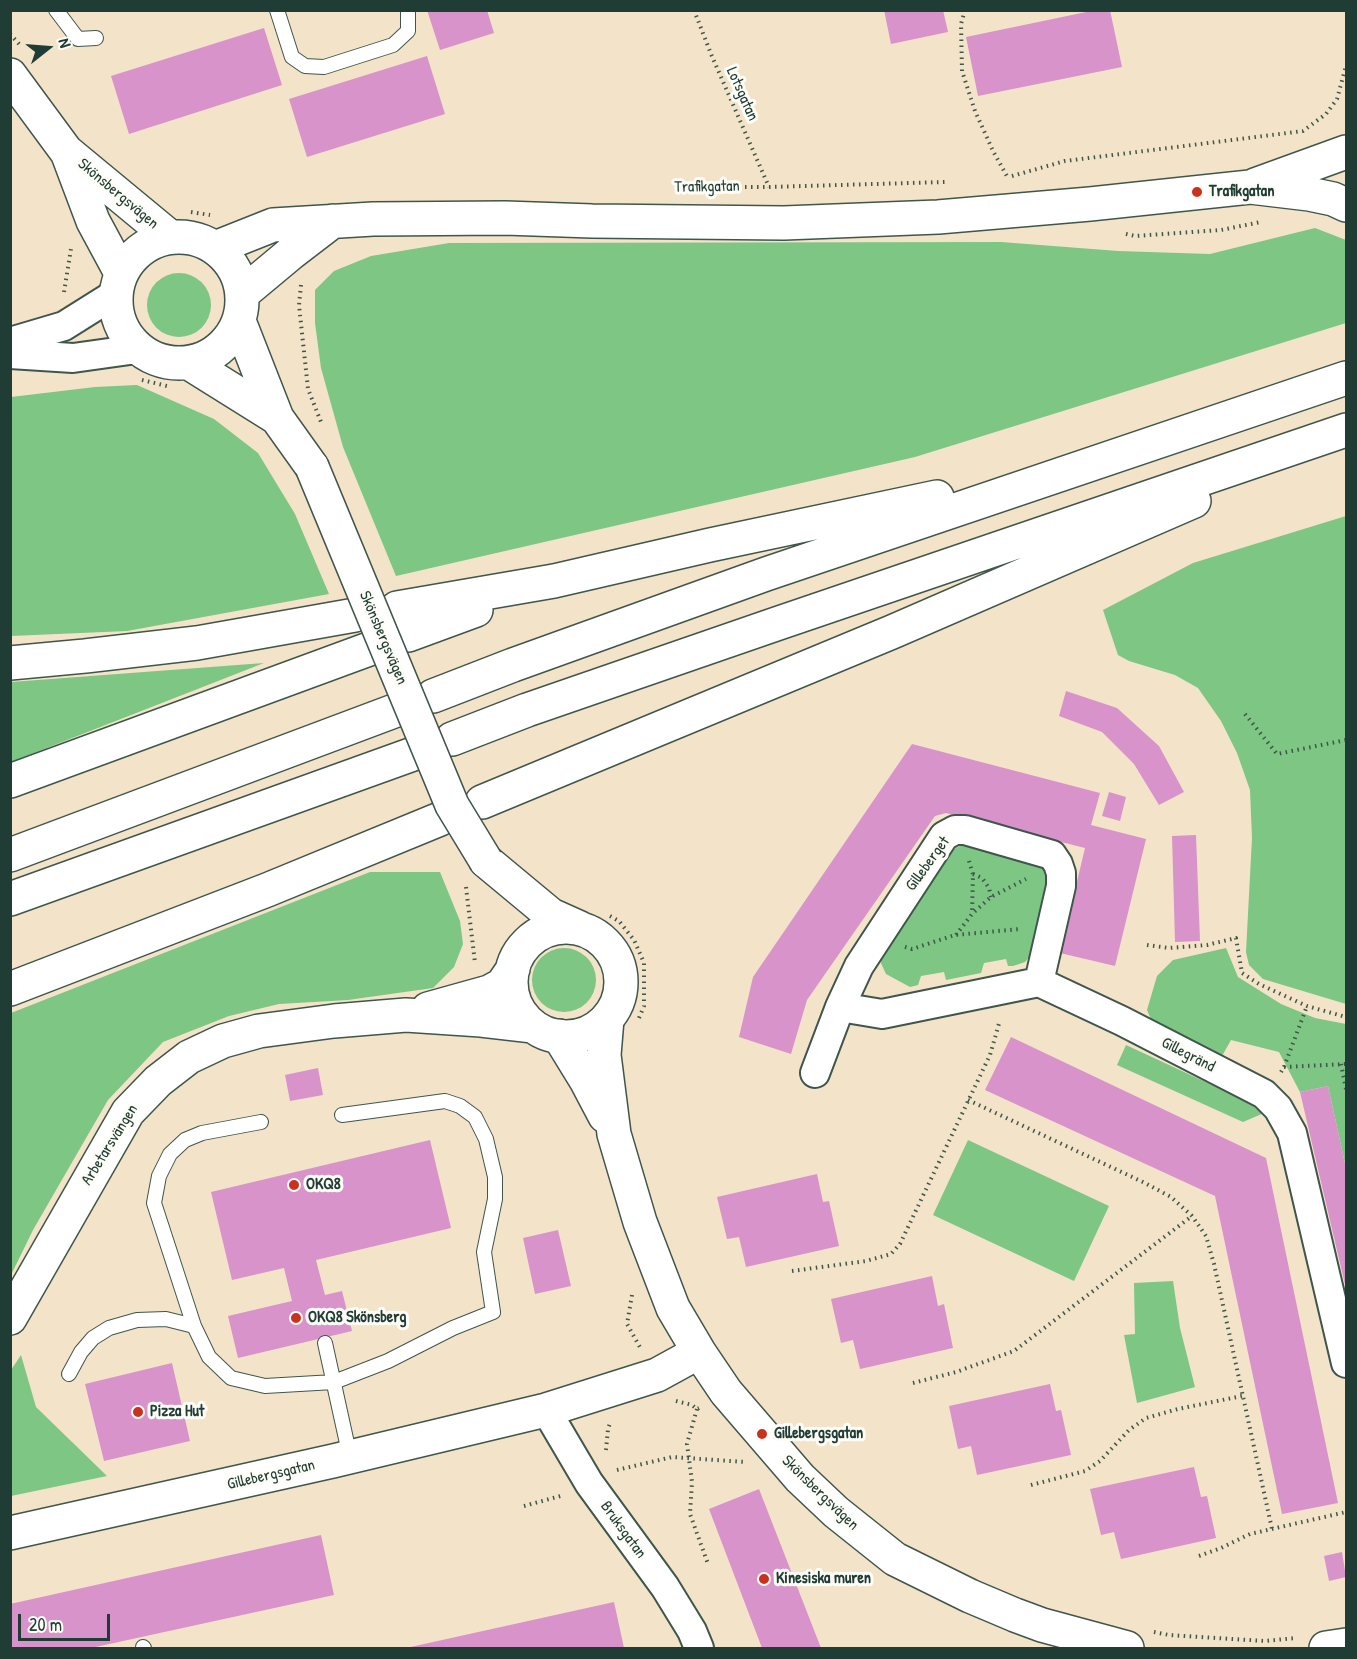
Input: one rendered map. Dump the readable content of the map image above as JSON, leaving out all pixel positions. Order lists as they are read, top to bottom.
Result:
{
  "streets": {
    "main road": [
      "Trafikgatan",
      "Skönsbergsvägen",
      "Arbetarsvängen",
      "Gillebergsgatan"
    ],
    "street": ["Gilleberget", "Gillegränd", "Bruksgatan"],
    "path": ["Lotsgatan"]
  },
  "crossings": [
    ["Lotsgatan", "Trafikgatan"],
    ["Trafikgatan", "Skönsbergsvägen"],
    ["Skönsbergsvägen", "Arbetarsvängen"],
    ["Skönsbergsvägen", "Gillebergsgatan"],
    ["Gillebergsgatan", "Bruksgatan"]
  ],
  "places": [
    "Trafikgatan",
    "OKQ8",
    "OKQ8 Skönsberg",
    "Pizza Hut",
    "Gillebergsgatan",
    "Kinesiska muren"
  ],
  "scale_bar": "20 m",
  "north": "right"
}
